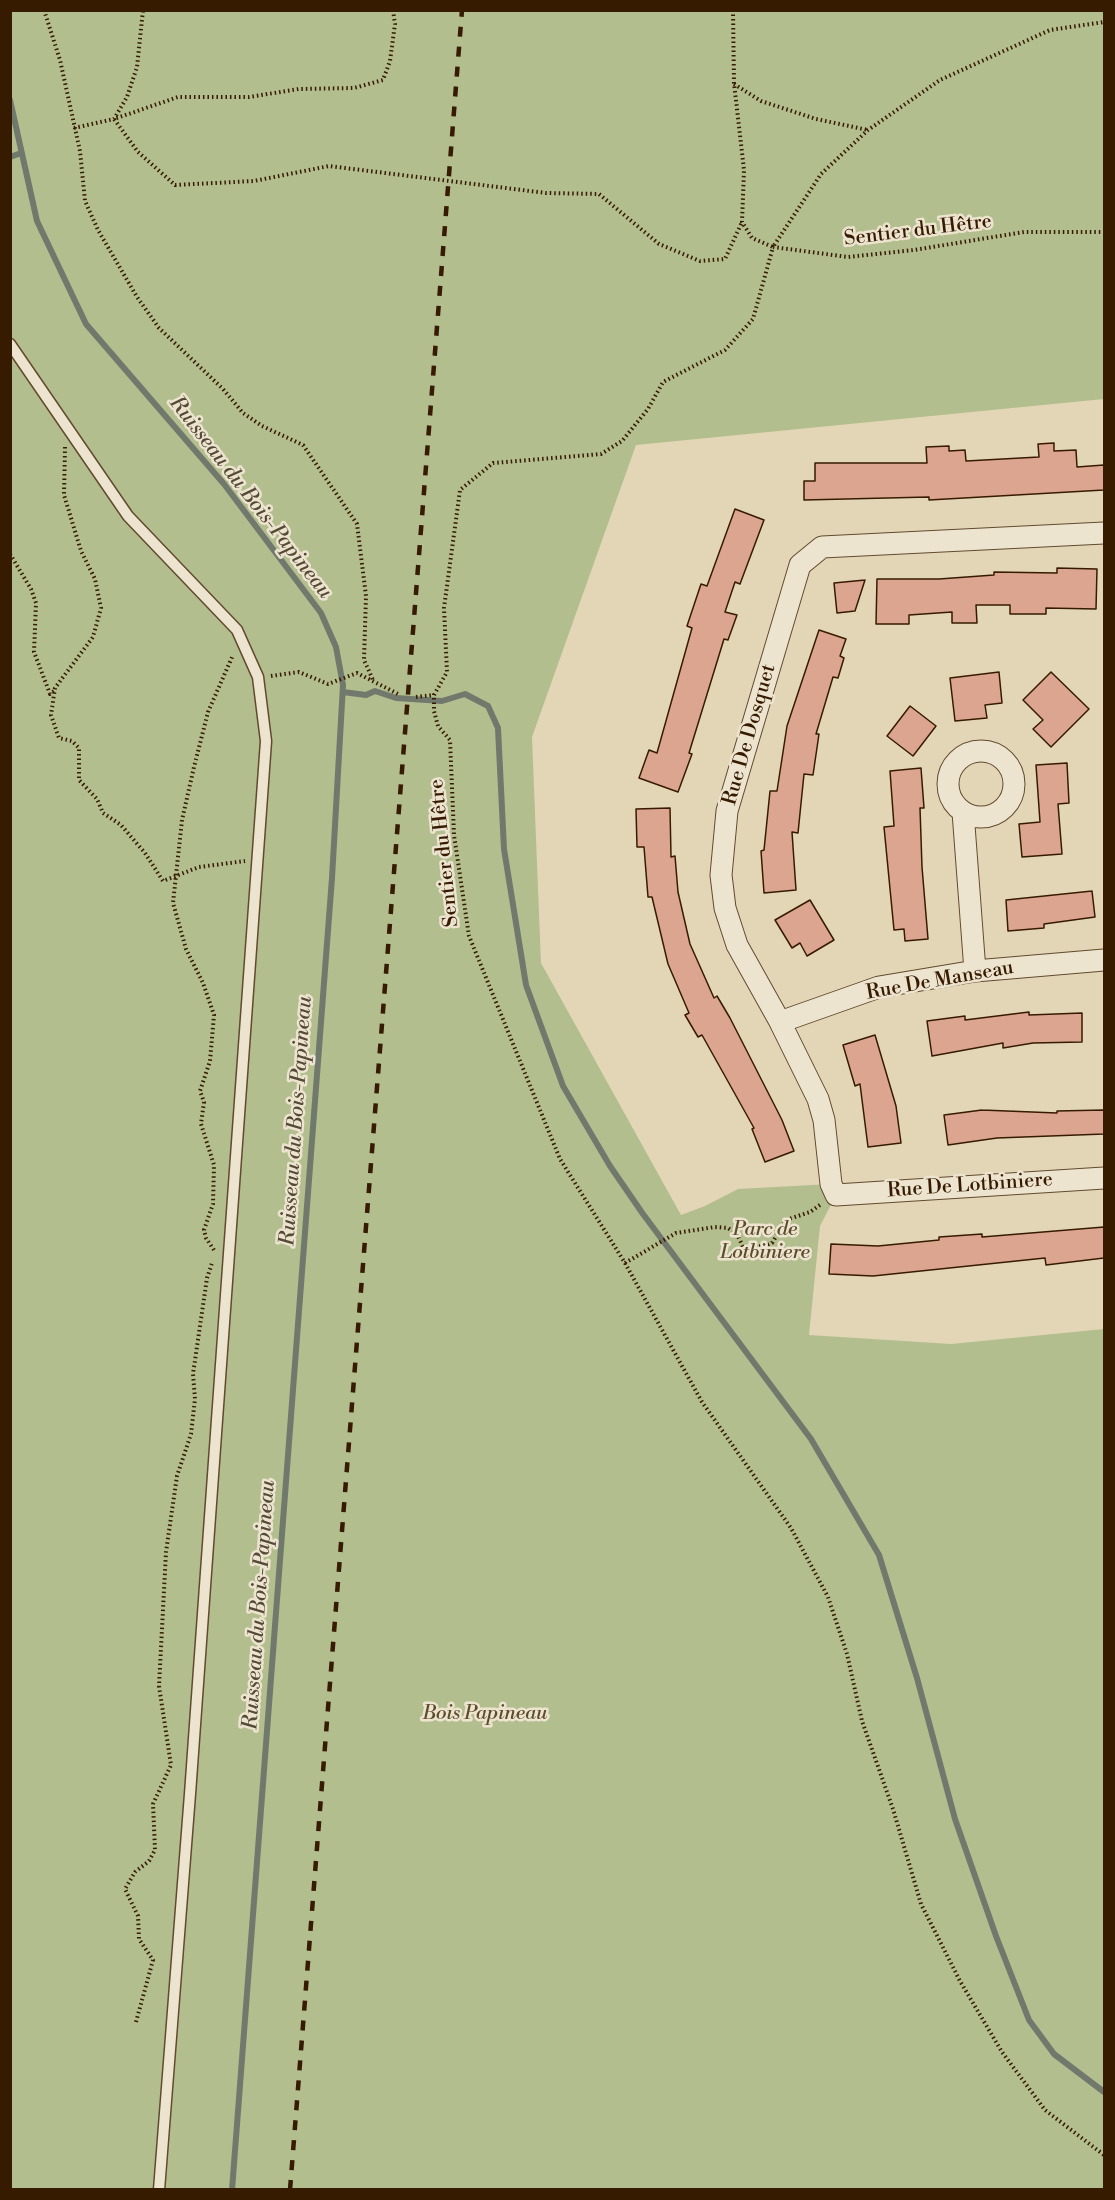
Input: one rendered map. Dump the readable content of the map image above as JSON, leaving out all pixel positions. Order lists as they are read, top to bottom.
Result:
{
  "streets": {
    "street": ["Rue De Dosquet", "Rue De Manseau", "Rue De Lotbiniere"],
    "path": ["Sentier du Hêtre"]
  },
  "crossings": [
    ["Rue De Dosquet", "Rue De Manseau"],
    ["Rue De Dosquet", "Rue De Lotbiniere"]
  ],
  "water": ["Ruisseau du Bois-Papineau"],
  "parks": ["Parc de Lotbiniere", "Bois Papineau"]
}
